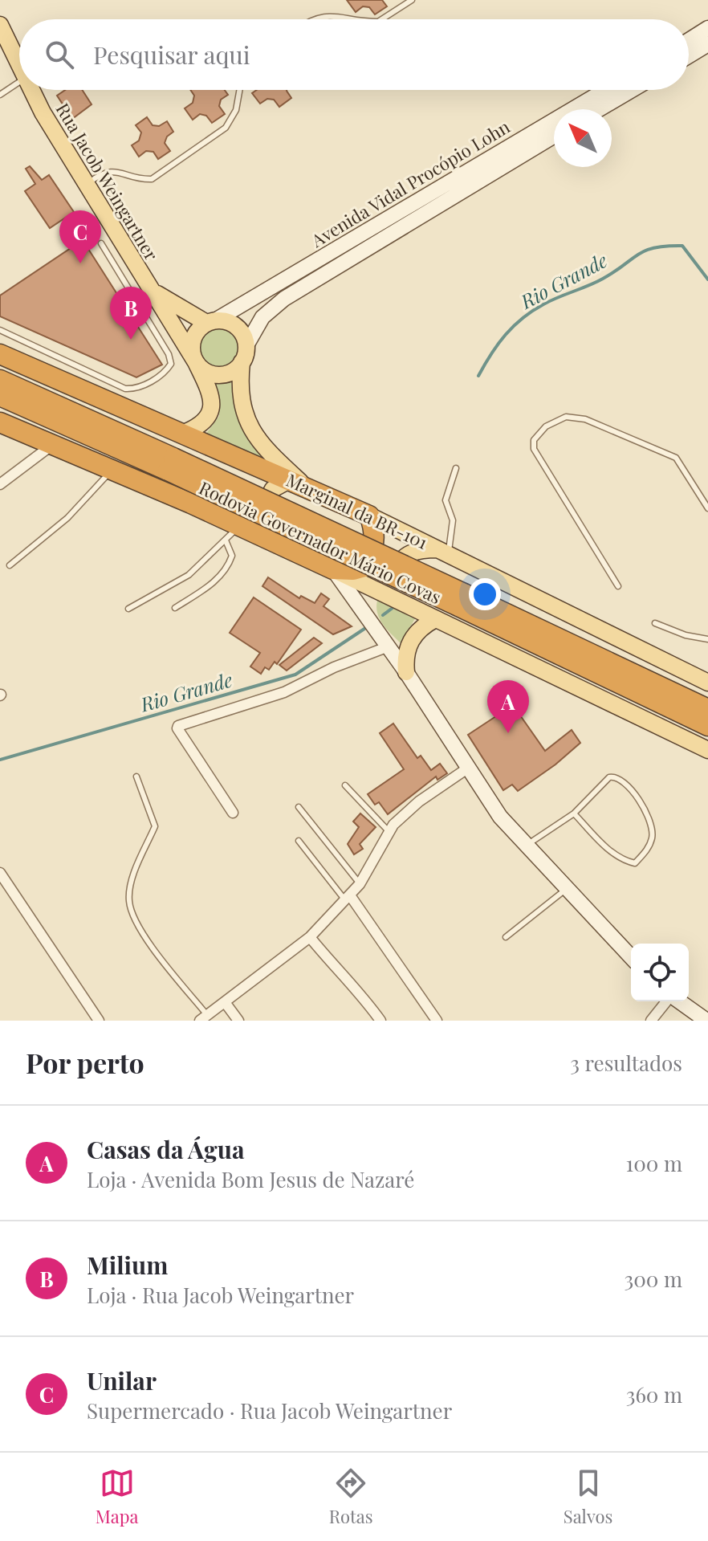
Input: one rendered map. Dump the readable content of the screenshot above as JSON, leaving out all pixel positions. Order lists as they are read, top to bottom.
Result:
{
  "streets": {
    "highway": ["Marginal da BR-101", "Rodovia Governador Mário Covas"],
    "main road": ["Rua Jacob Weingartner"],
    "street": ["Avenida Vidal Procópio Lohn"]
  },
  "crossings": [
    ["Rua Jacob Weingartner", "Avenida Vidal Procópio Lohn"],
    ["Rua Jacob Weingartner", "Marginal da BR-101"]
  ],
  "water": ["Rio Grande"],
  "north": "top left",
  "page": {
    "search": "Pesquisar aqui",
    "pins": ["C", "B", "A"],
    "heading": ["Por perto", "3 resultados"],
    "list": [
      {
        "mark": "A",
        "name": "Casas da Água",
        "note": "Loja · Avenida Bom Jesus de Nazaré",
        "value": "100 m"
      },
      {
        "mark": "B",
        "name": "Milium",
        "note": "Loja · Rua Jacob Weingartner",
        "value": "300 m"
      },
      {
        "mark": "C",
        "name": "Unilar",
        "note": "Supermercado · Rua Jacob Weingartner",
        "value": "360 m"
      }
    ],
    "nav": ["Mapa", "Rotas", "Salvos"]
  }
}
